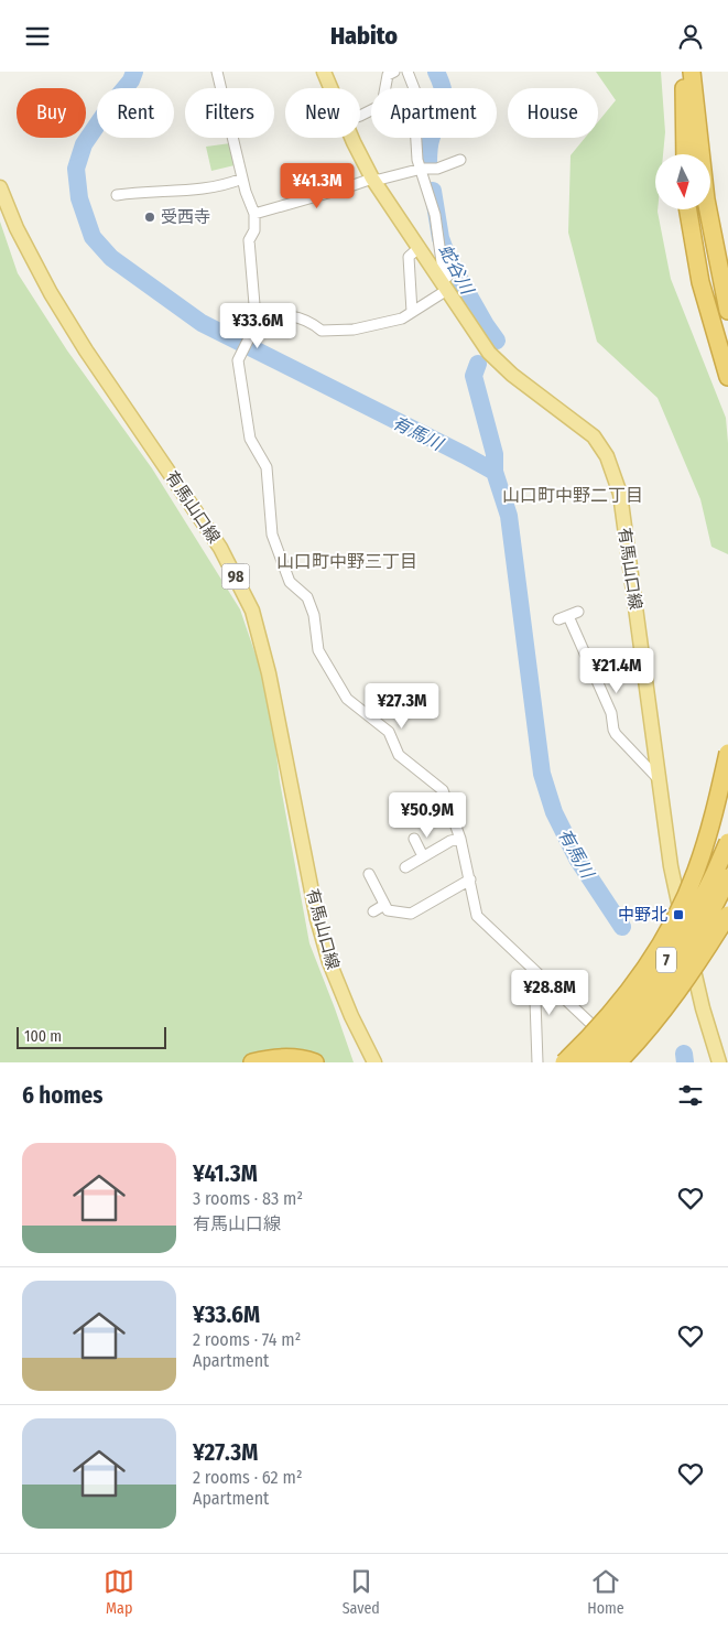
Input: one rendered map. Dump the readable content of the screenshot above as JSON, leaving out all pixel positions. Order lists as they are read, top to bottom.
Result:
{
  "streets": {
    "highway": ["7"],
    "main road": ["有馬山口線", "98"]
  },
  "districts": ["山口町中野二丁目", "山口町中野三丁目"],
  "water": ["蛇谷川", "有馬川"],
  "places": {
    "other": ["受西寺"],
    "transit": ["中野北"]
  },
  "scale_bar": "100 m",
  "north": "bottom",
  "page": {
    "header": "Habito",
    "chip": [
      "Buy",
      "Rent",
      "Filters",
      "New",
      "Apartment",
      "House"
    ],
    "price": [
      "¥41.3M",
      "¥33.6M",
      "¥21.4M",
      "¥27.3M",
      "¥50.9M",
      "¥28.8M"
    ],
    "scale": "100 m",
    "heading": "6 homes",
    "list": [
      {
        "name": "¥41.3M",
        "note": "3 rooms · 83 m² · 有馬山口線"
      },
      {
        "name": "¥33.6M",
        "note": "2 rooms · 74 m² · Apartment"
      },
      {
        "name": "¥27.3M",
        "note": "2 rooms · 62 m² · Apartment"
      }
    ],
    "tabs": ["Map", "Saved", "Home"]
  }
}
